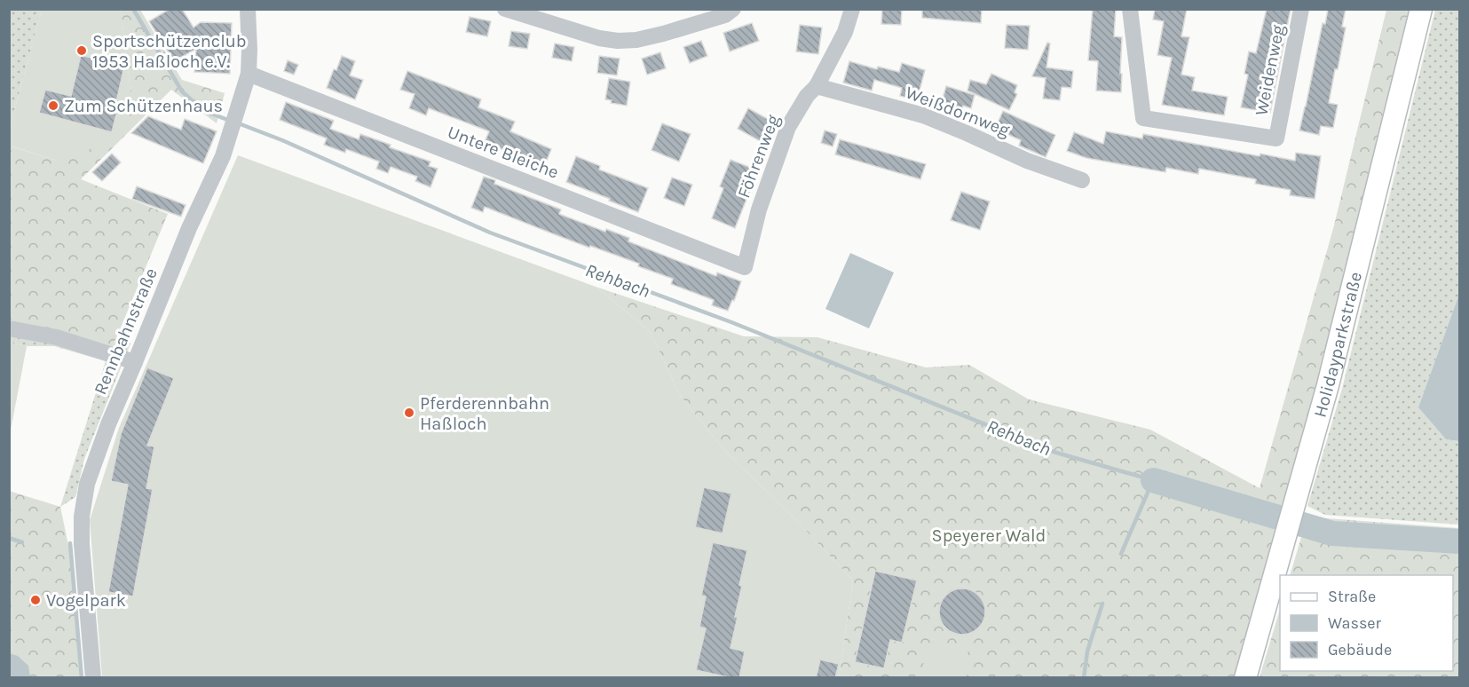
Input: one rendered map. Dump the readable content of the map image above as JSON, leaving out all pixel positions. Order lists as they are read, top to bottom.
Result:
{
  "streets": {
    "main road": ["Holidayparkstraße"],
    "street": [
      "Weidenweg",
      "Weißdornweg",
      "Untere Bleiche",
      "Föhrenweg",
      "Rennbahnstraße"
    ]
  },
  "crossings": [
    ["Weißdornweg", "Föhrenweg"],
    ["Untere Bleiche", "Föhrenweg"],
    ["Untere Bleiche", "Rennbahnstraße"]
  ],
  "water": ["Rehbach"],
  "parks": ["Speyerer Wald"],
  "places": [
    "Sportschützenclub 1953 Haßloch e.V.",
    "Zum Schützenhaus",
    "Pferderennbahn Haßloch",
    "Vogelpark"
  ],
  "legend": ["Straße", "Wasser", "Gebäude"]
}
